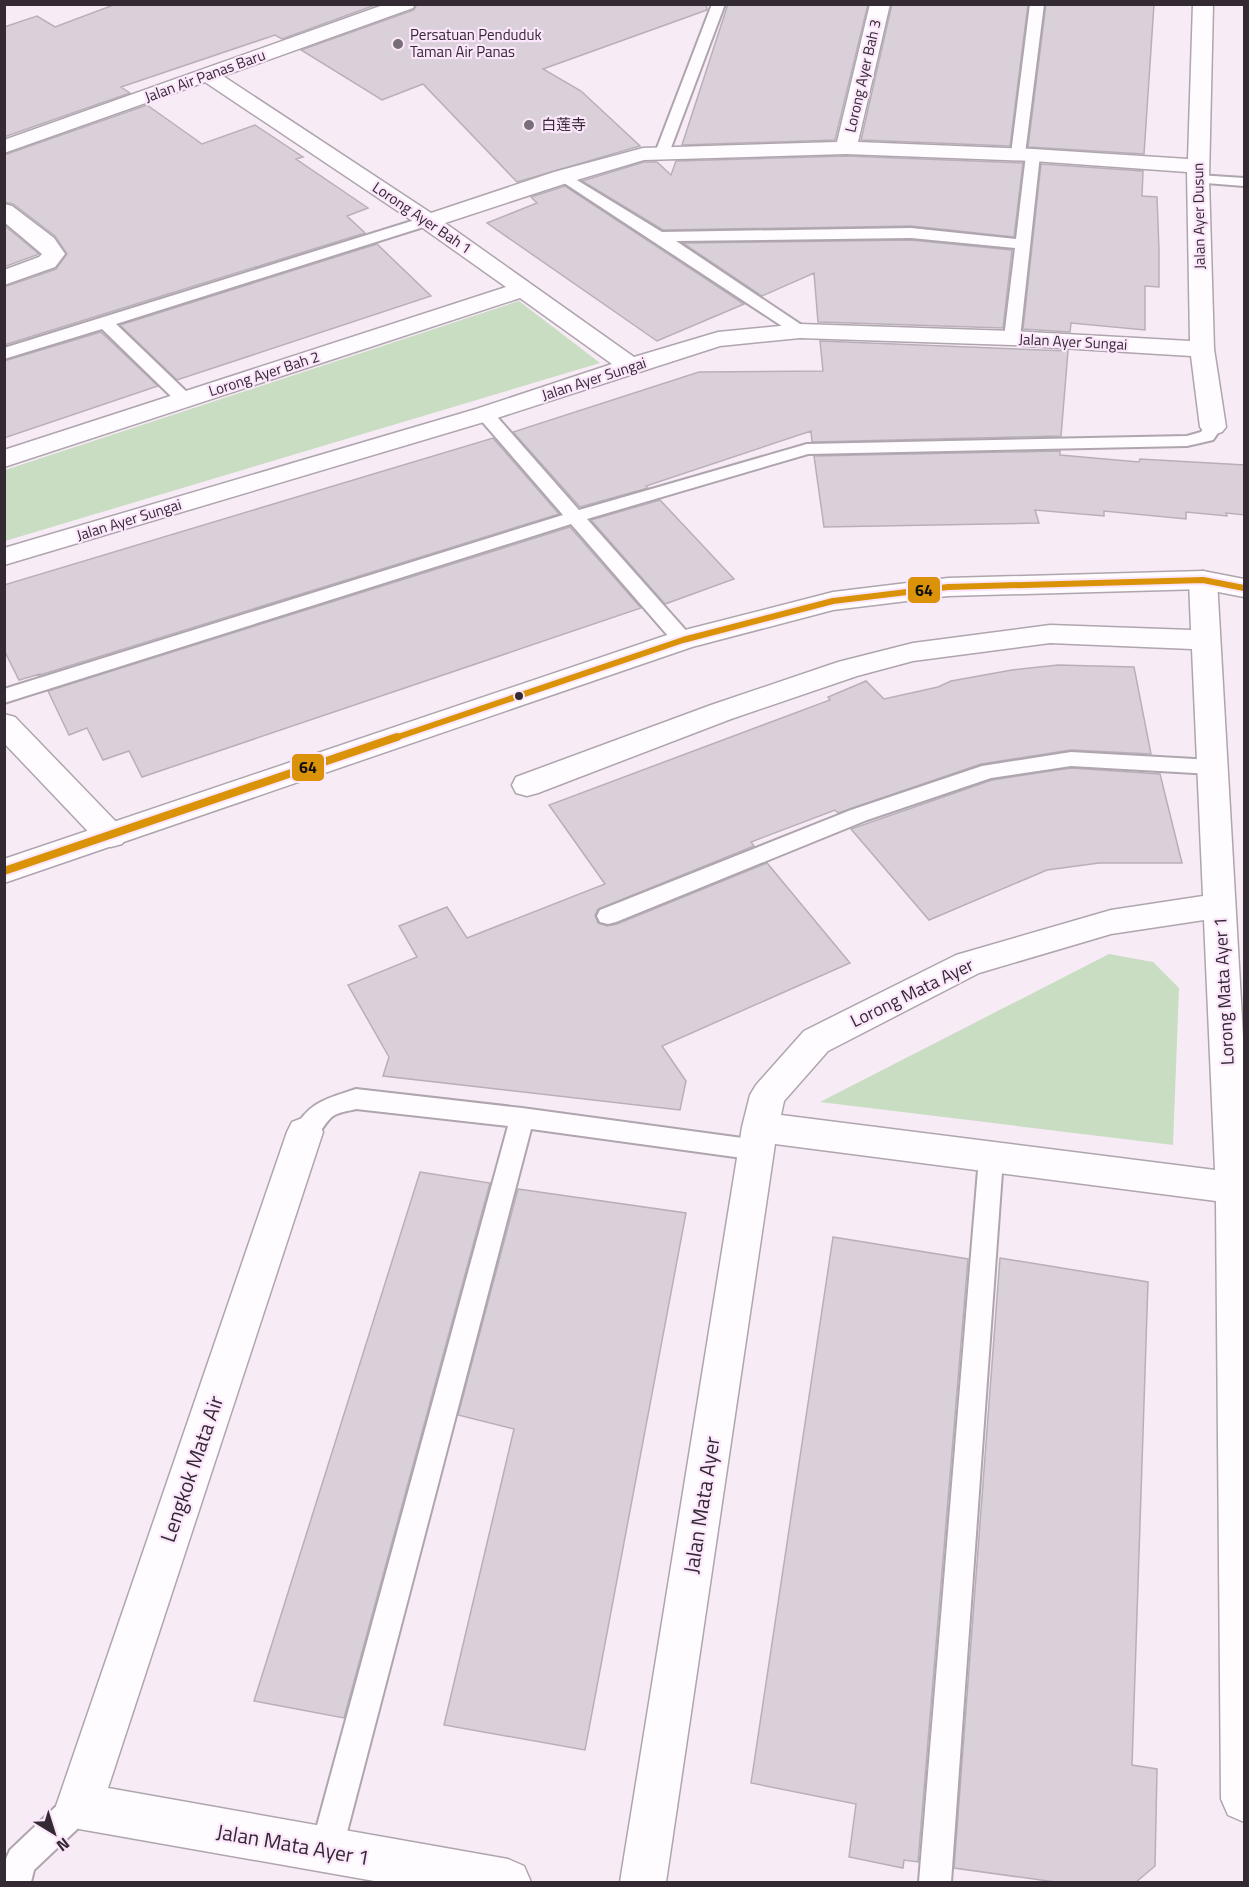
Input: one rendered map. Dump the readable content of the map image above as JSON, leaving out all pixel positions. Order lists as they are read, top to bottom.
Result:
{
  "streets": {
    "street": [
      "Jalan Air Panas Baru",
      "Lorong Ayer Bah 3",
      "Jalan Ayer Dusun",
      "Lorong Ayer Bah 1",
      "Jalan Ayer Sungai",
      "Lorong Ayer Bah 2",
      "Lorong Mata Ayer 1",
      "Lorong Mata Ayer",
      "Lengkok Mata Air",
      "Jalan Mata Ayer",
      "Jalan Mata Ayer 1"
    ]
  },
  "crossings": [
    ["Jalan Air Panas Baru", "Lorong Ayer Bah 1"],
    ["Jalan Ayer Dusun", "Jalan Ayer Sungai"],
    ["Lorong Ayer Bah 1", "Jalan Ayer Sungai"],
    ["Lorong Ayer Bah 1", "Lorong Ayer Bah 2"],
    ["Lorong Mata Ayer 1", "Lorong Mata Ayer"],
    ["Lorong Mata Ayer", "Jalan Mata Ayer"],
    ["Lengkok Mata Air", "Jalan Mata Ayer 1"]
  ],
  "places": ["Persatuan Penduduk Taman Air Panas", "白莲寺"],
  "lines": ["transit line 64"],
  "north": "bottom right"
}
